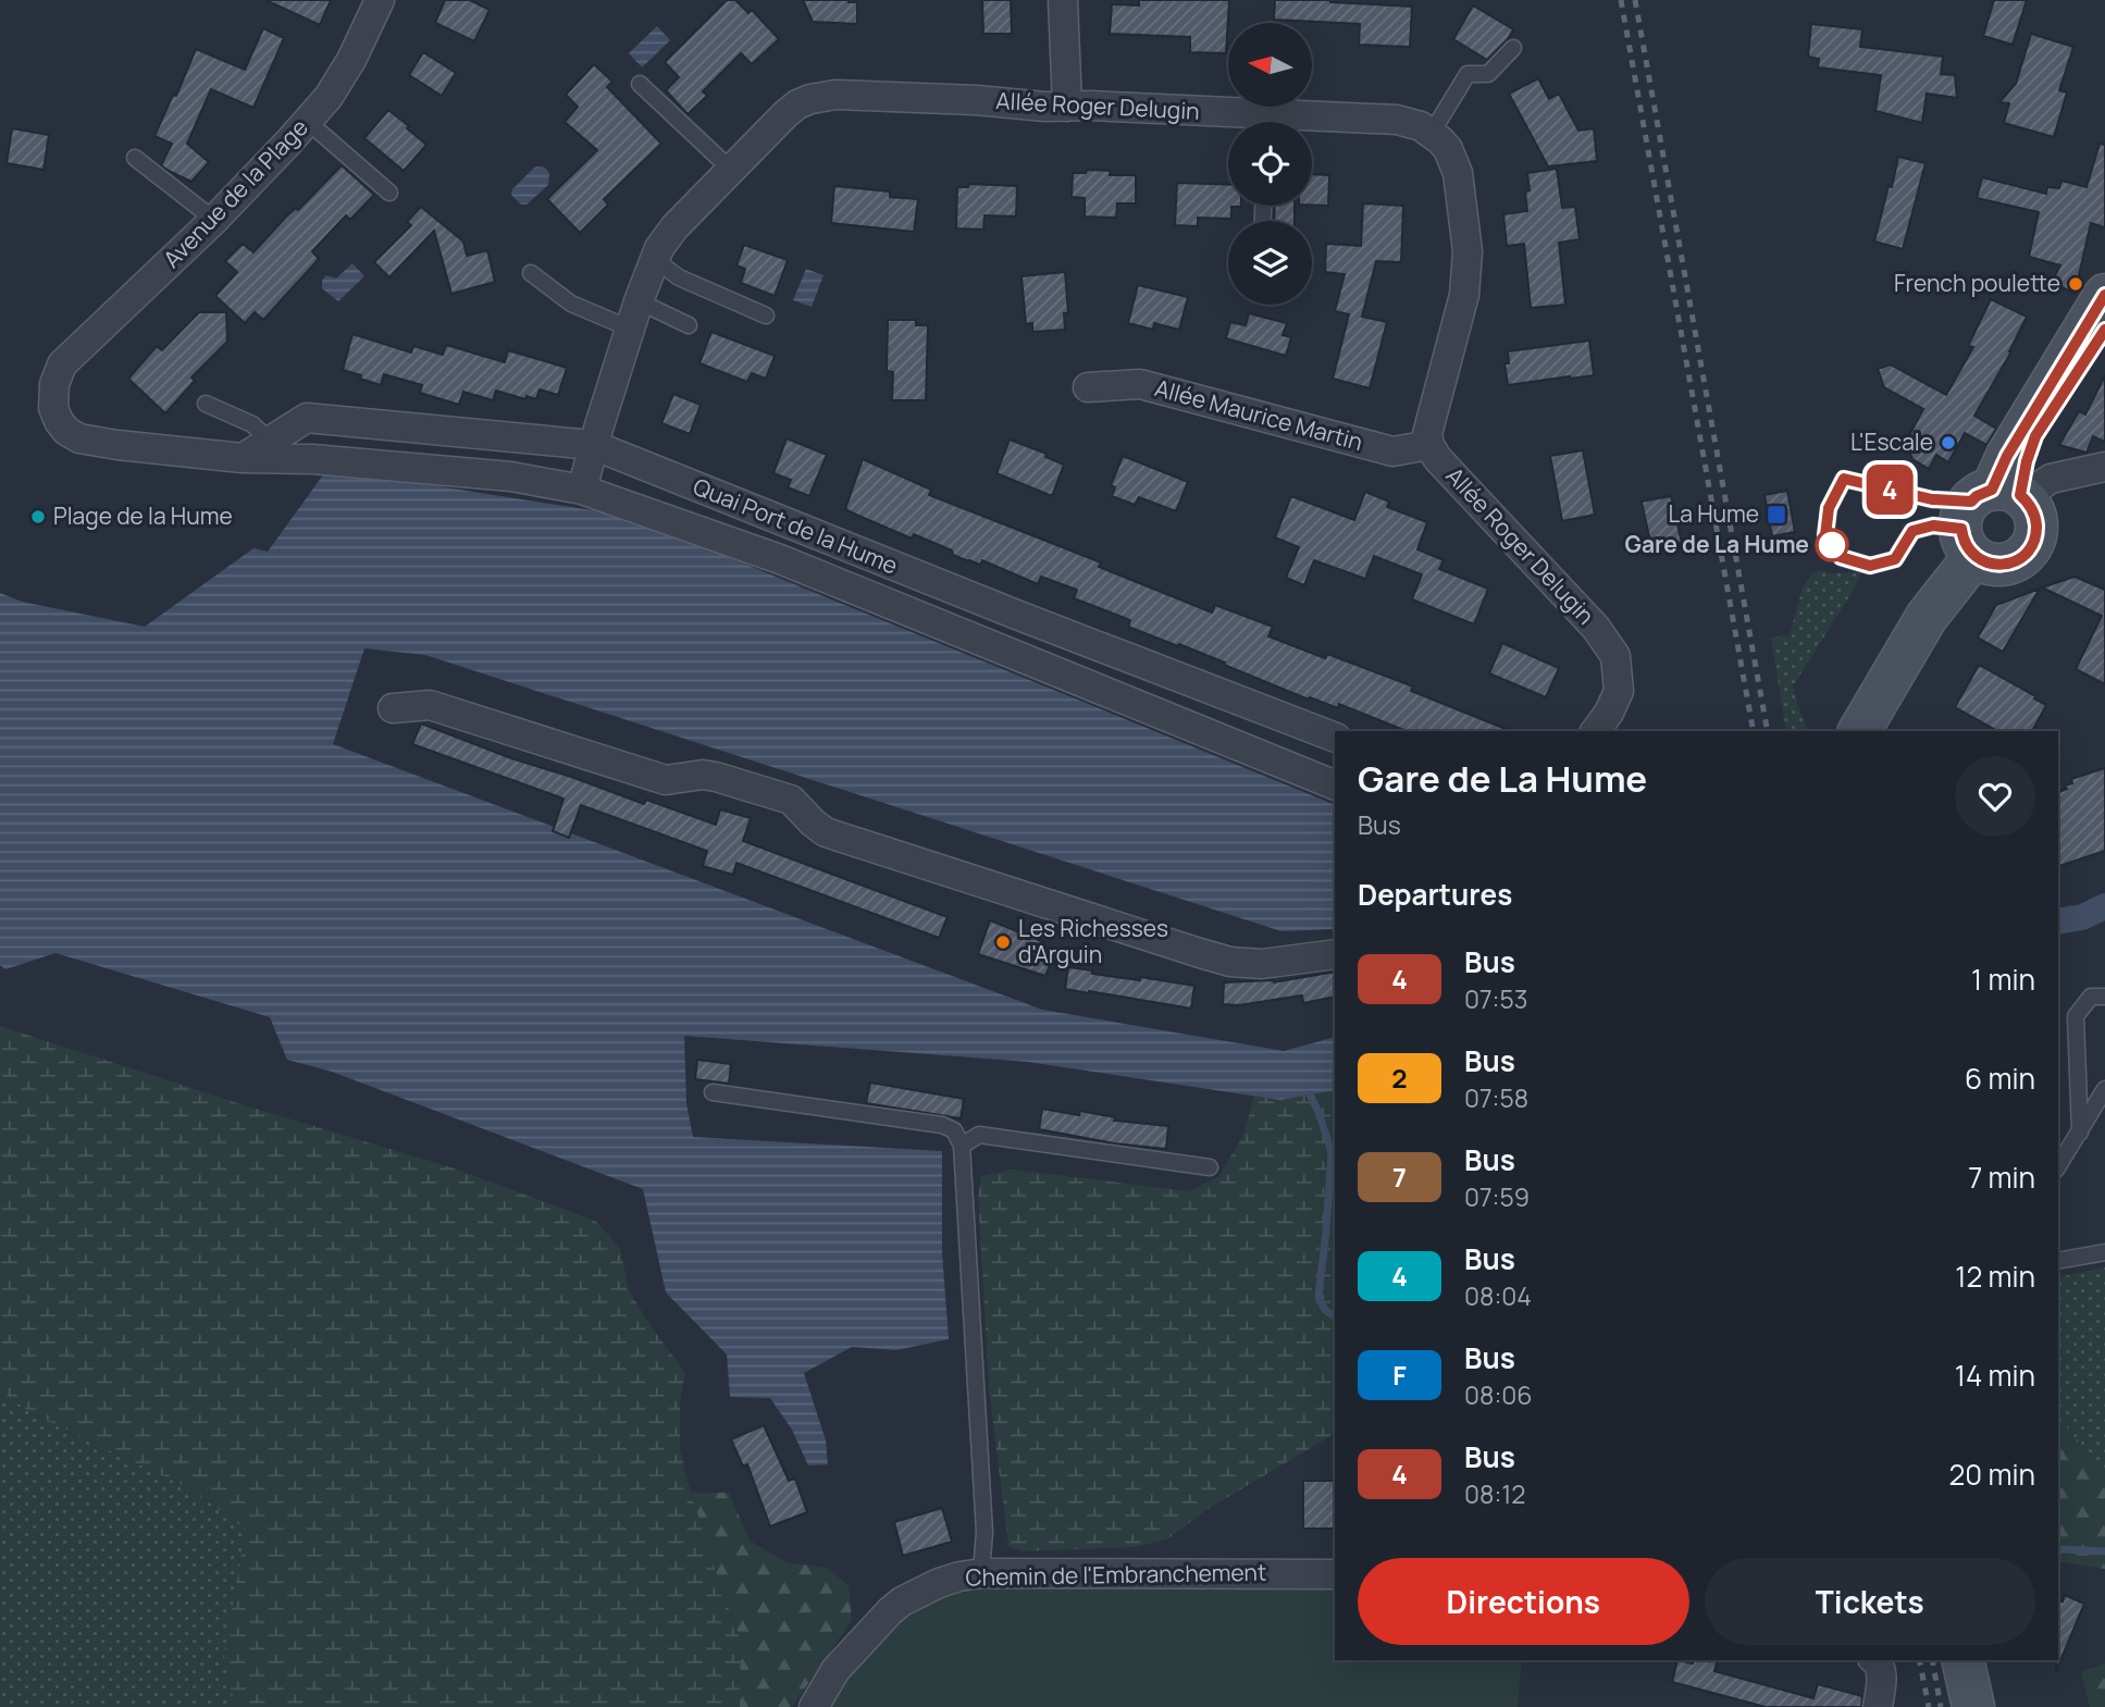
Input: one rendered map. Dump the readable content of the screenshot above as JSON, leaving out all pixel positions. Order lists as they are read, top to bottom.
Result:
{
  "streets": {
    "street": [
      "Allée Roger Delugin",
      "Avenue de la Plage",
      "Allée Maurice Martin",
      "Quai Port de la Hume",
      "Chemin de l'Embranchement"
    ]
  },
  "crossings": [
    ["Allée Roger Delugin", "Allée Maurice Martin"],
    ["Allée Roger Delugin", "Quai Port de la Hume"],
    ["Avenue de la Plage", "Quai Port de la Hume"]
  ],
  "places": {
    "other": [
      "French poulette",
      "L'Escale",
      "Plage de la Hume",
      "Gare de La Hume",
      "Les Richesses d'Arguin"
    ],
    "transit": ["La Hume"]
  },
  "lines": ["bus line 4"],
  "north": "left",
  "page": {
    "on_map": "4",
    "heading": [
      ["Gare de La Hume", "Bus"],
      "Departures"
    ],
    "list": [
      {
        "mark": "4",
        "name": "Bus",
        "note": "07:53",
        "value": "1 min"
      },
      {
        "mark": "2",
        "name": "Bus",
        "note": "07:58",
        "value": "6 min"
      },
      {
        "mark": "7",
        "name": "Bus",
        "note": "07:59",
        "value": "7 min"
      },
      {
        "mark": "4",
        "name": "Bus",
        "note": "08:04",
        "value": "12 min"
      },
      {
        "mark": "F",
        "name": "Bus",
        "note": "08:06",
        "value": "14 min"
      },
      {
        "mark": "4",
        "name": "Bus",
        "note": "08:12",
        "value": "20 min"
      }
    ],
    "buttons": ["Directions", "Tickets"]
  }
}
